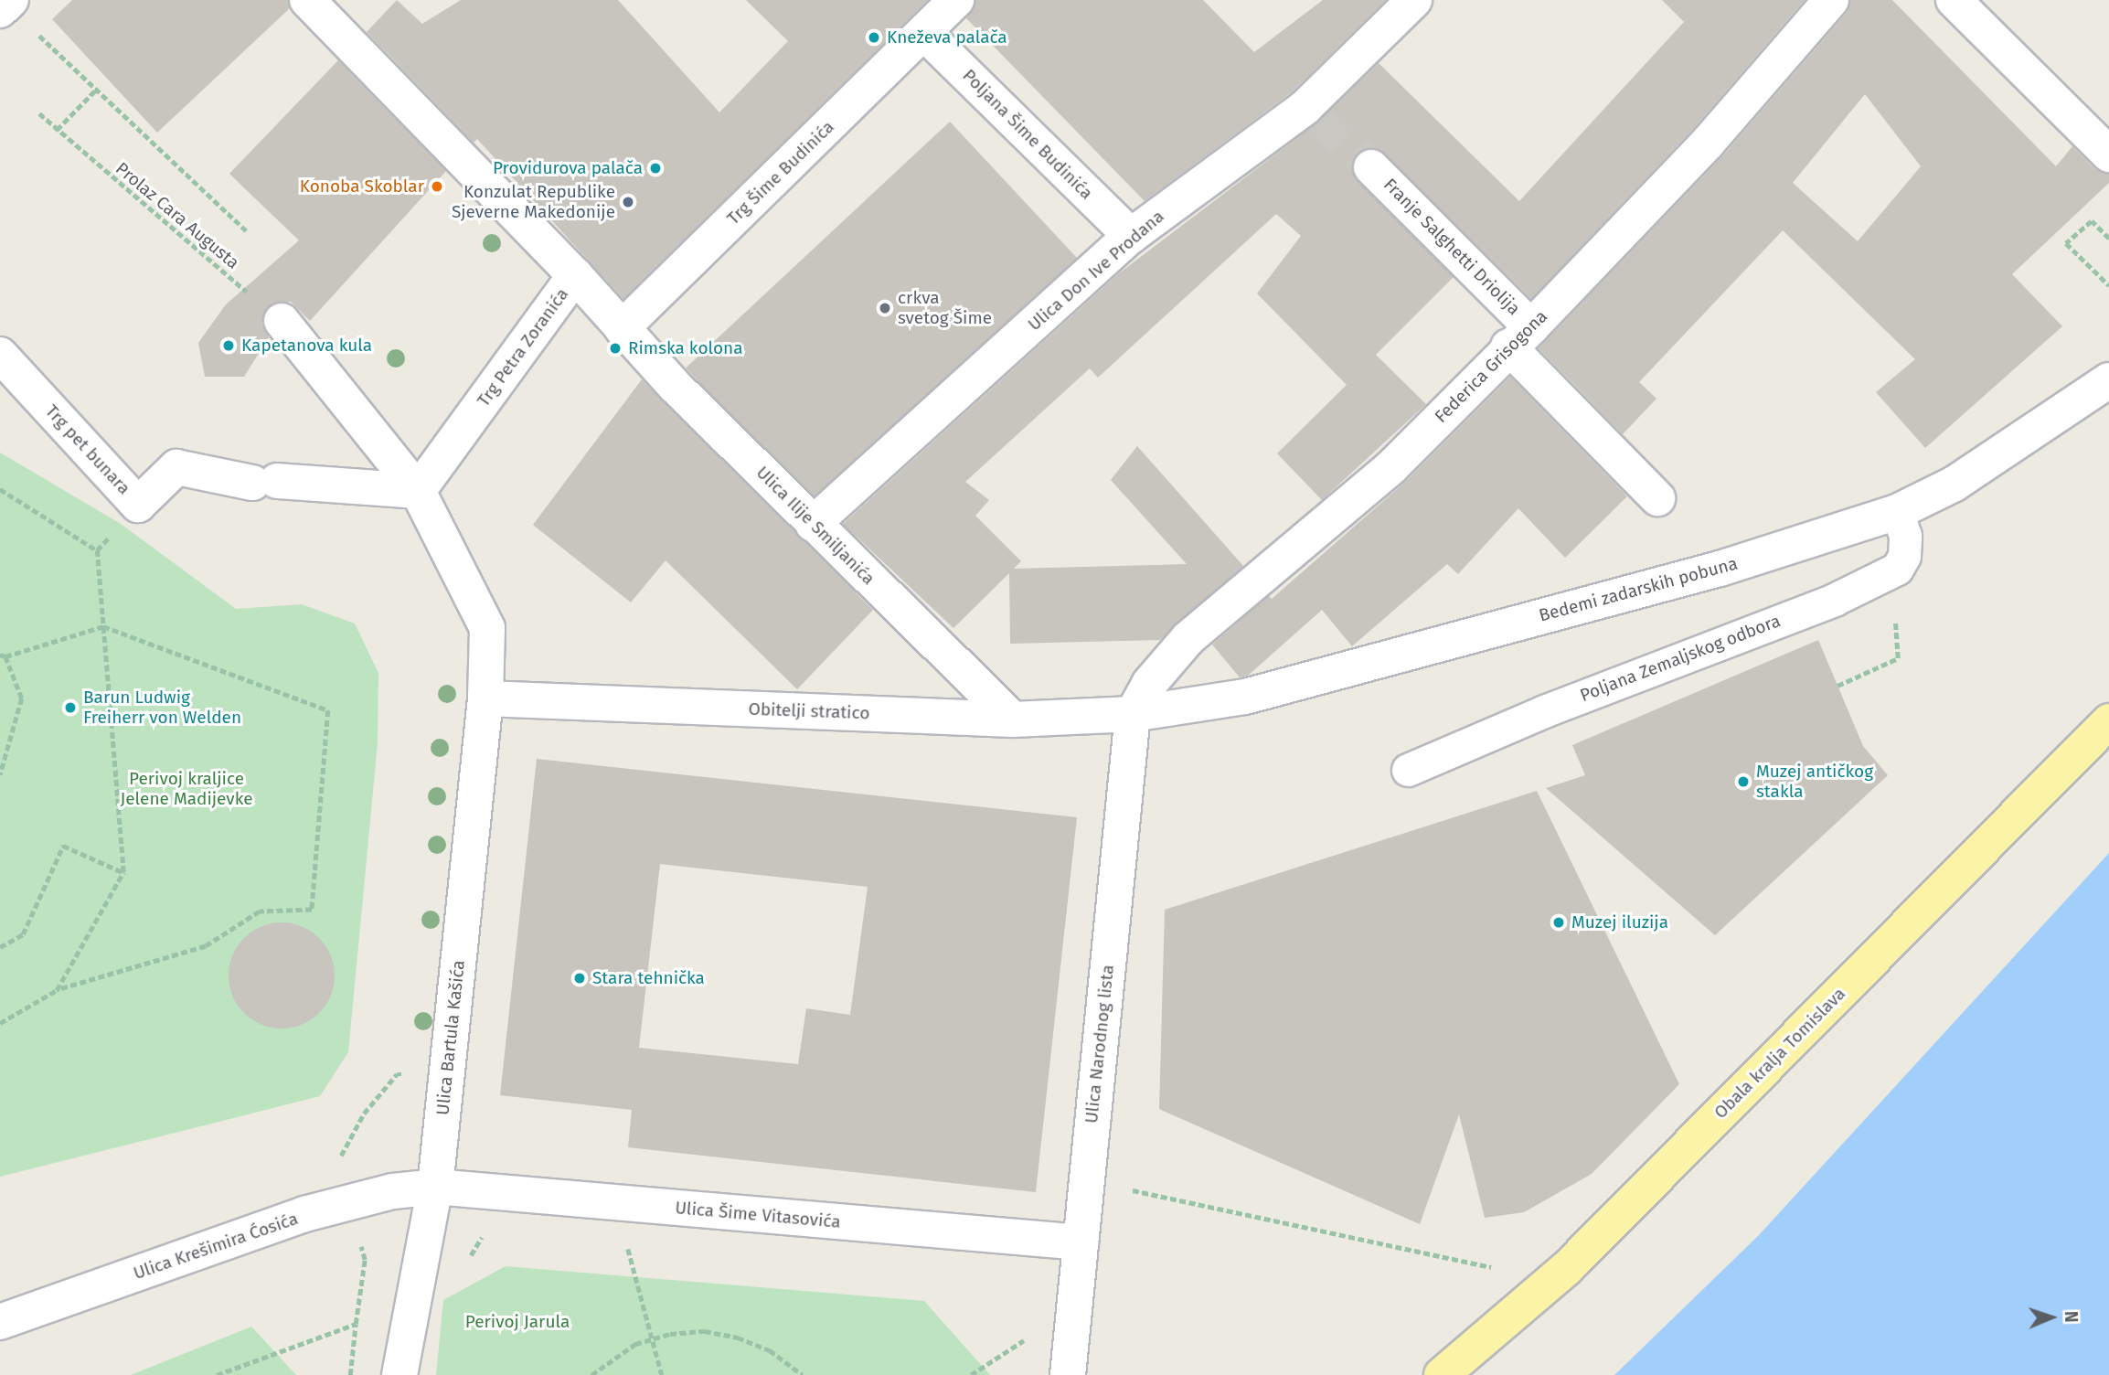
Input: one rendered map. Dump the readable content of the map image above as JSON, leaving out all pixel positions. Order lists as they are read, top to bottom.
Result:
{
  "streets": {
    "main road": ["Obala kralja Tomislava"],
    "street": [
      "Poljana Šime Budinića",
      "Trg Šime Budinića",
      "Franje Salghetti Driolija",
      "Ulica Don Ive Prodana",
      "Trg Petra Zoranića",
      "Federica Grisogona",
      "Trg pet bunara",
      "Ulica Ilije Smiljanića",
      "Bedemi zadarskih pobuna",
      "Obitelji stratico",
      "Ulica Bartula Kašića",
      "Ulica Narodnog lista",
      "Ulica Šime Vitasovića",
      "Ulica Krešimira Ćosića"
    ],
    "lane": ["Poljana Zemaljskog odbora"],
    "path": ["Prolaz Cara Augusta"]
  },
  "crossings": [
    ["Poljana Šime Budinića", "Trg Šime Budinića"],
    ["Poljana Šime Budinića", "Ulica Don Ive Prodana"],
    ["Trg Šime Budinića", "Ulica Ilije Smiljanića"],
    ["Franje Salghetti Driolija", "Federica Grisogona"],
    ["Ulica Don Ive Prodana", "Ulica Ilije Smiljanića"],
    ["Trg Petra Zoranića", "Trg pet bunara"],
    ["Trg Petra Zoranića", "Ulica Ilije Smiljanića"],
    ["Federica Grisogona", "Bedemi zadarskih pobuna"],
    ["Federica Grisogona", "Obitelji stratico"],
    ["Federica Grisogona", "Ulica Narodnog lista"],
    ["Ulica Ilije Smiljanića", "Obitelji stratico"],
    ["Bedemi zadarskih pobuna", "Obitelji stratico"],
    ["Bedemi zadarskih pobuna", "Ulica Narodnog lista"],
    ["Obitelji stratico", "Ulica Bartula Kašića"],
    ["Obitelji stratico", "Ulica Narodnog lista"],
    ["Ulica Bartula Kašića", "Ulica Šime Vitasovića"],
    ["Ulica Bartula Kašića", "Ulica Krešimira Ćosića"],
    ["Ulica Narodnog lista", "Ulica Šime Vitasovića"],
    ["Ulica Šime Vitasovića", "Ulica Krešimira Ćosića"]
  ],
  "parks": ["Perivoj kraljice Jelene Madijevke", "Perivoj Jarula"],
  "places": [
    "Kneževa palača",
    "Providurova palača",
    "Konoba Skoblar",
    "Konzulat Republike Sjeverne Makedonije",
    "crkva svetog Šime",
    "Kapetanova kula",
    "Rimska kolona",
    "Barun Ludwig Freiherr von Welden",
    "Muzej antičkog stakla",
    "Muzej iluzija",
    "Stara tehnička"
  ],
  "north": "right"
}
